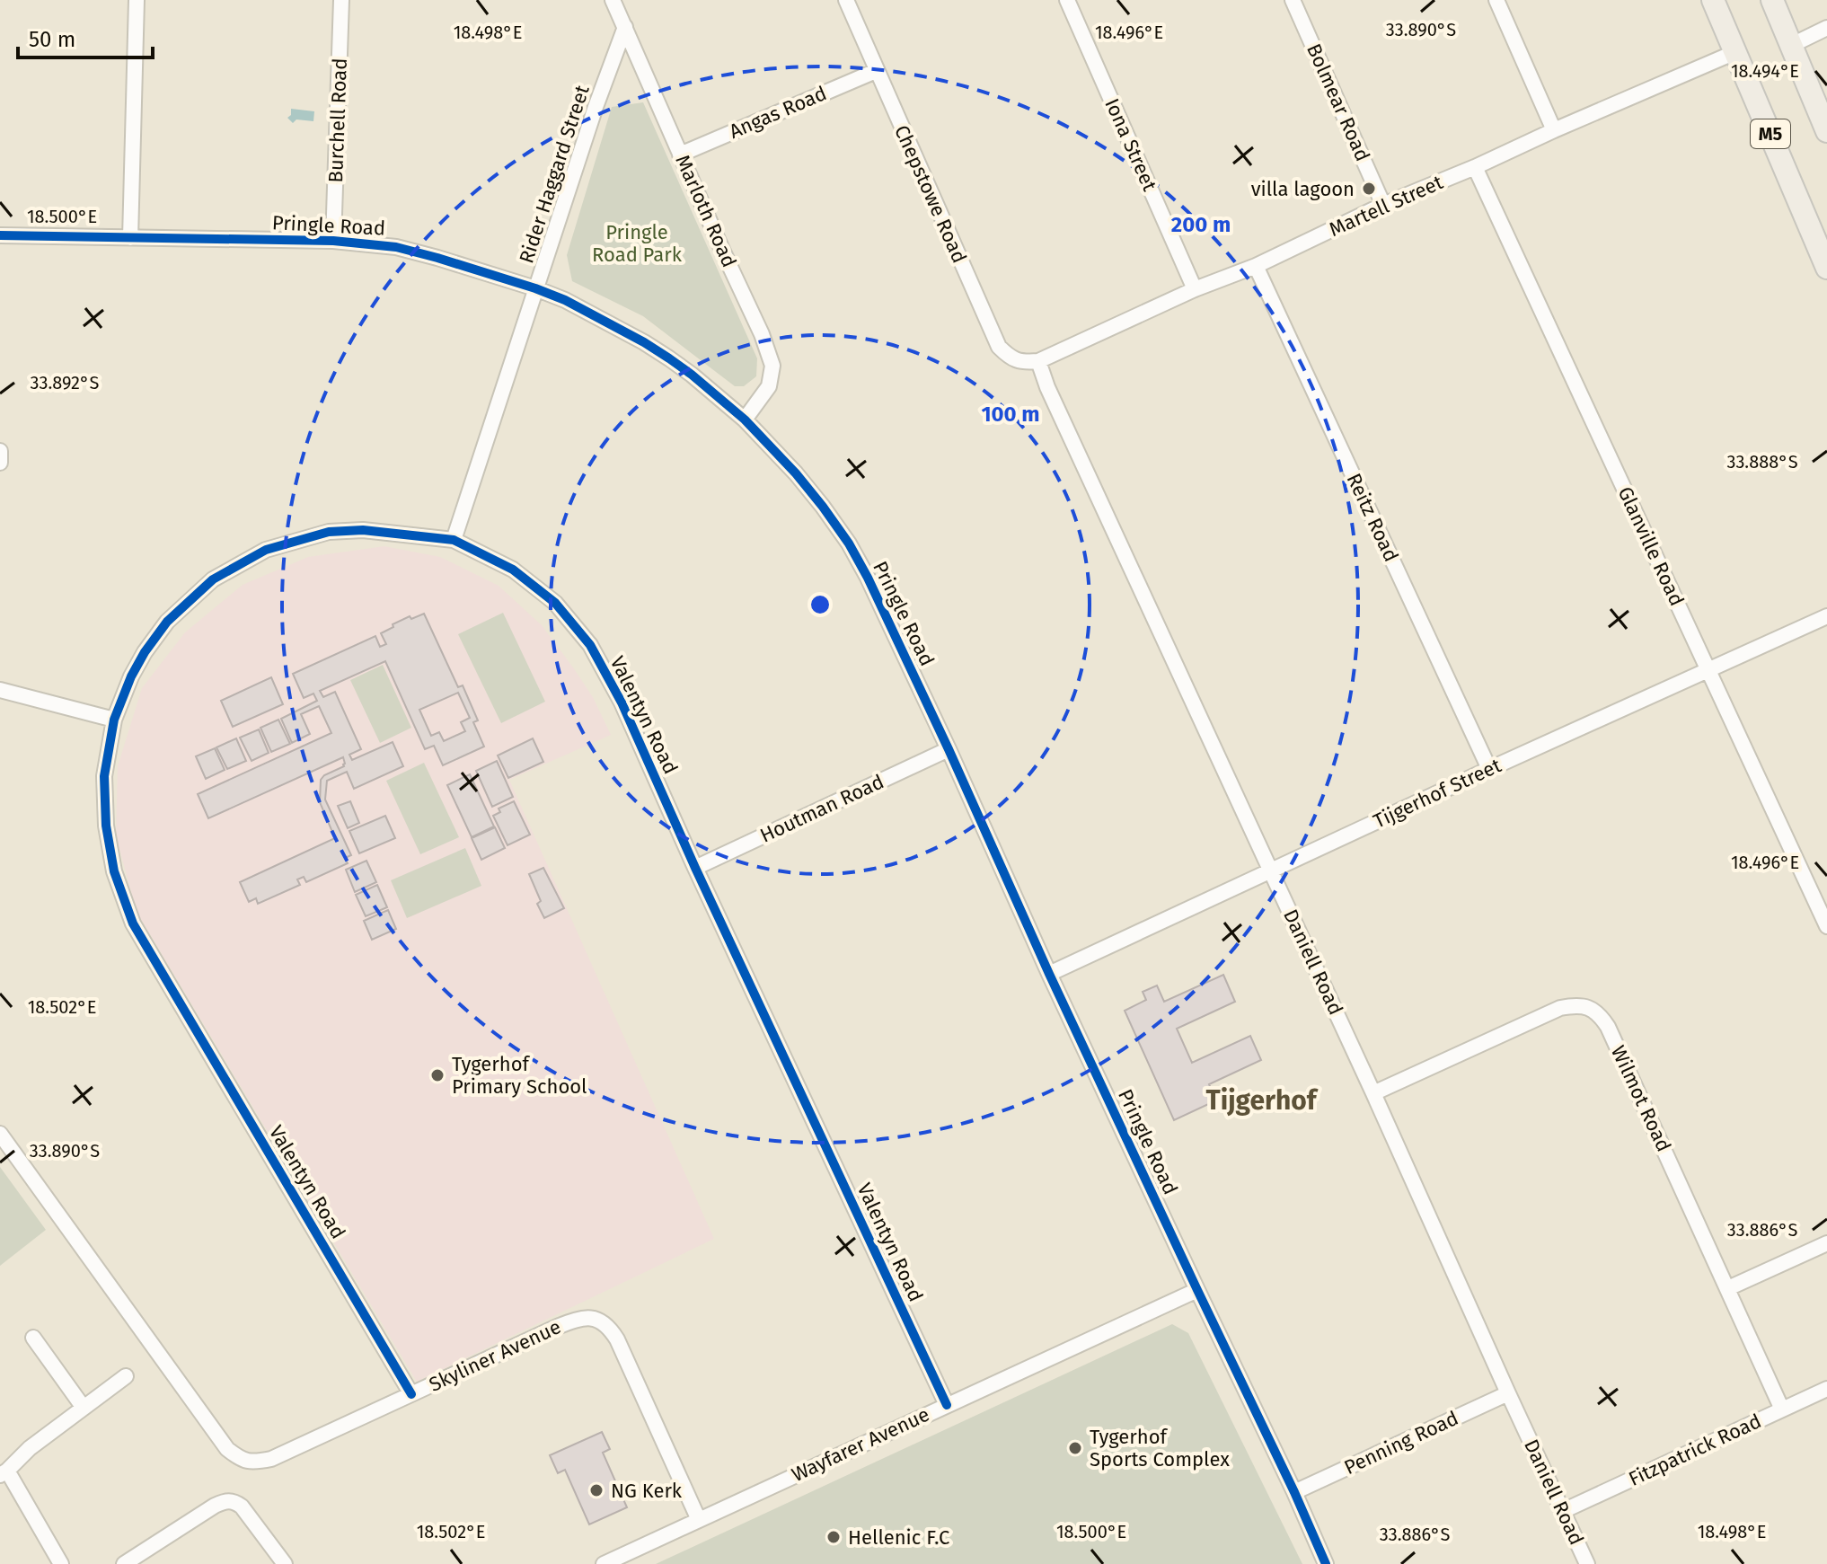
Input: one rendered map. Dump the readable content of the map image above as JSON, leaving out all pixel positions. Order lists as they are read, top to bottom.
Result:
{
  "streets": {
    "main road": ["M5"],
    "street": [
      "Bolmear Road",
      "Angas Road",
      "Burchell Road",
      "Iona Street",
      "Rider Haggard Street",
      "Chepstowe Road",
      "Martell Street",
      "Marloth Road",
      "Pringle Road",
      "Reitz Road",
      "Glanville Road",
      "Valentyn Road",
      "Tijgerhof Street",
      "Houtman Road",
      "Daniell Road",
      "Wilmot Road",
      "Skyliner Avenue",
      "Penning Road",
      "Wayfarer Avenue",
      "Fitzpatrick Road"
    ]
  },
  "crossings": [
    ["Bolmear Road", "Martell Street"],
    ["Angas Road", "Chepstowe Road"],
    ["Angas Road", "Marloth Road"],
    ["Burchell Road", "Pringle Road"],
    ["M5", "Martell Street"],
    ["Iona Street", "Martell Street"],
    ["Rider Haggard Street", "Marloth Road"],
    ["Rider Haggard Street", "Pringle Road"],
    ["Rider Haggard Street", "Valentyn Road"],
    ["Chepstowe Road", "Martell Street"],
    ["Chepstowe Road", "Daniell Road"],
    ["Martell Street", "Reitz Road"],
    ["Martell Street", "Glanville Road"],
    ["Martell Street", "Daniell Road"],
    ["Marloth Road", "Pringle Road"],
    ["Pringle Road", "Tijgerhof Street"],
    ["Pringle Road", "Houtman Road"],
    ["Pringle Road", "Penning Road"],
    ["Pringle Road", "Wayfarer Avenue"],
    ["Reitz Road", "Tijgerhof Street"],
    ["Glanville Road", "Tijgerhof Street"],
    ["Valentyn Road", "Houtman Road"],
    ["Valentyn Road", "Skyliner Avenue"],
    ["Valentyn Road", "Wayfarer Avenue"],
    ["Tijgerhof Street", "Daniell Road"],
    ["Daniell Road", "Wilmot Road"],
    ["Daniell Road", "Penning Road"],
    ["Daniell Road", "Fitzpatrick Road"],
    ["Wilmot Road", "Fitzpatrick Road"],
    ["Skyliner Avenue", "Wayfarer Avenue"]
  ],
  "districts": ["Tijgerhof"],
  "parks": ["Pringle Road Park"],
  "places": [
    "villa lagoon",
    "Tygerhof Primary School",
    "Tygerhof Sports Complex",
    "NG Kerk",
    "Hellenic F.C"
  ],
  "scale_bar": "50 m",
  "coordinates": [
    "33.890°S",
    "18.498°E",
    "18.496°E",
    "18.494°E",
    "18.500°E",
    "33.892°S",
    "33.888°S",
    "18.502°E",
    "33.886°S"
  ],
  "rings": ["200 m", "100 m"]
}
